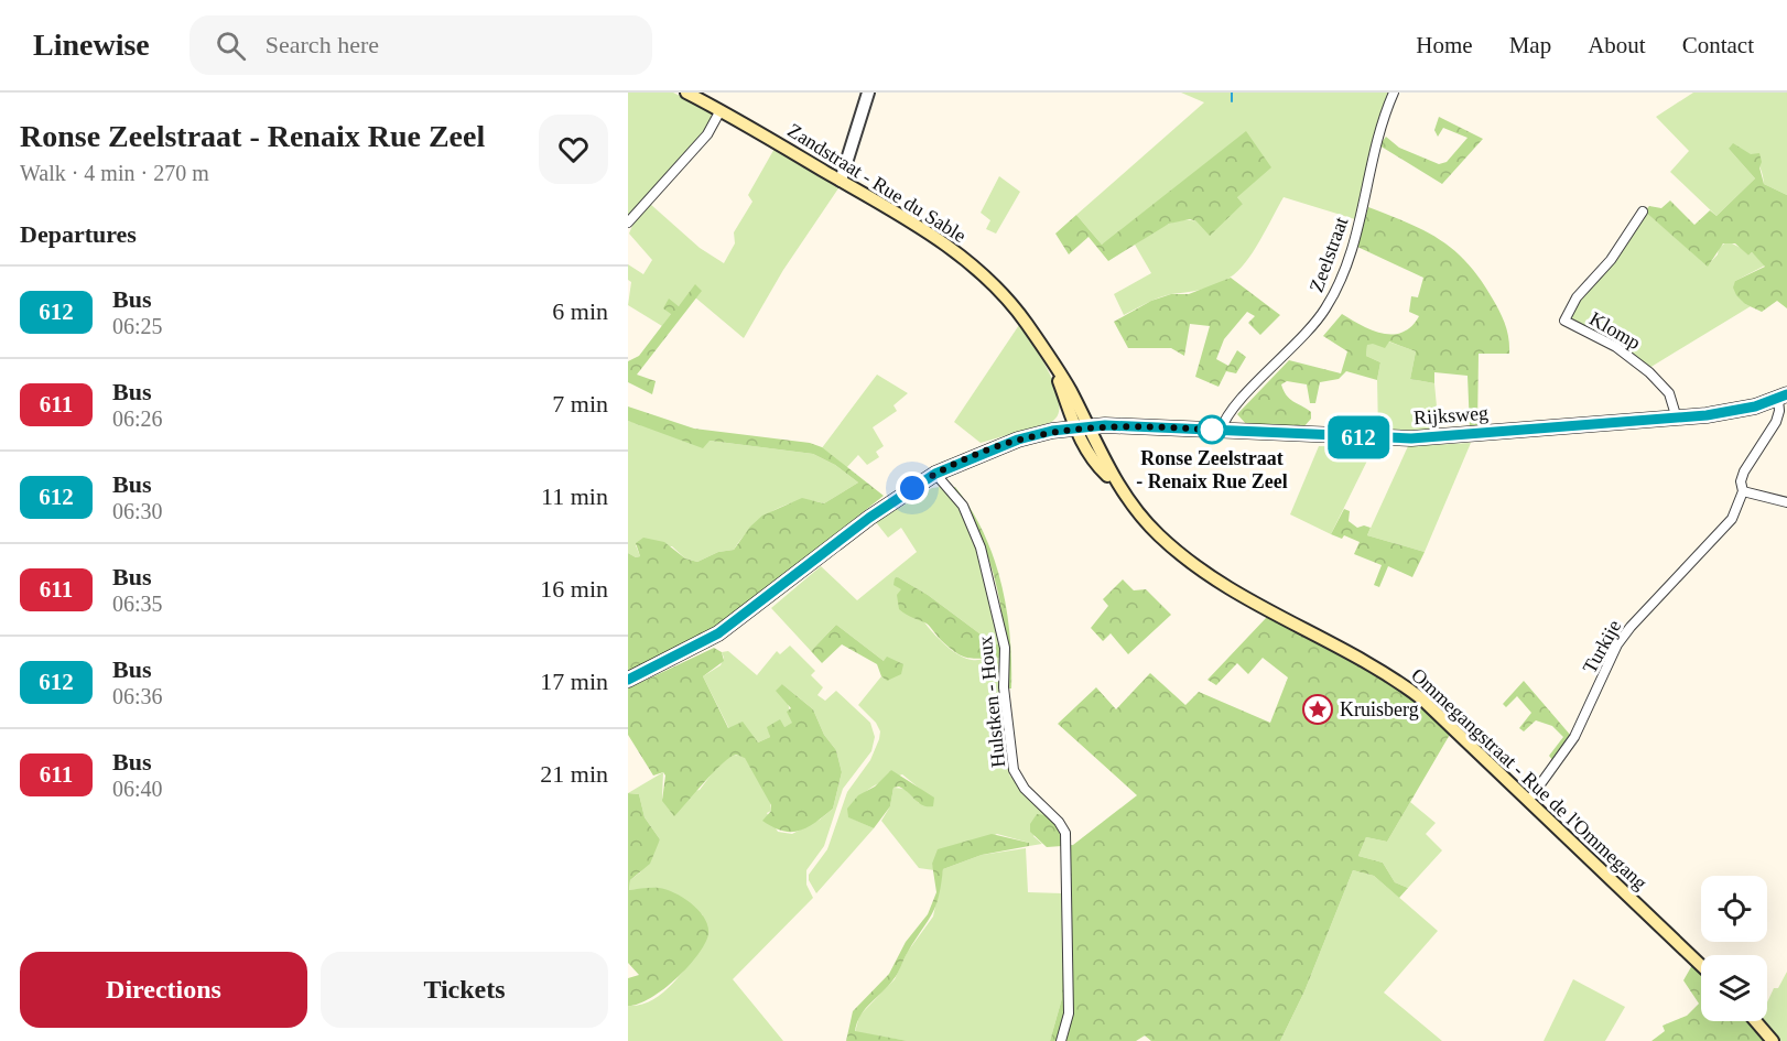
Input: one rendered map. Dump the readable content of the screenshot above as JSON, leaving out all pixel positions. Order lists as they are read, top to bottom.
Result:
{
  "streets": {
    "main road": ["Zandstraat - Rue du Sable", "Rijksweg", "Ommegangstraat - Rue de l'Ommegang"],
    "street": [
      "Zeelstraat",
      "Klomp",
      "Turkije",
      "Hulstken - Houx"
    ]
  },
  "crossings": [
    ["Zandstraat - Rue du Sable", "Rijksweg"],
    ["Zandstraat - Rue du Sable", "Ommegangstraat - Rue de l'Ommegang"],
    ["Zeelstraat", "Rijksweg"],
    ["Klomp", "Rijksweg"],
    ["Rijksweg", "Turkije"],
    ["Rijksweg", "Hulstken - Houx"],
    ["Rijksweg", "Ommegangstraat - Rue de l'Ommegang"],
    ["Turkije", "Ommegangstraat - Rue de l'Ommegang"]
  ],
  "places": {
    "other": ["Ronse Zeelstraat - Renaix Rue Zeel"],
    "place": ["Kruisberg"]
  },
  "lines": ["bus line 612"],
  "page": {
    "header": "Linewise",
    "search": "Search here",
    "nav": [
      "Home",
      "Map",
      "About",
      "Contact"
    ],
    "heading": [
      ["Ronse Zeelstraat - Renaix Rue Zeel", "Walk · 4 min · 270 m"],
      "Departures"
    ],
    "on_map": "612",
    "list": [
      {
        "mark": "612",
        "name": "Bus",
        "note": "06:25",
        "value": "6 min"
      },
      {
        "mark": "611",
        "name": "Bus",
        "note": "06:26",
        "value": "7 min"
      },
      {
        "mark": "612",
        "name": "Bus",
        "note": "06:30",
        "value": "11 min"
      },
      {
        "mark": "611",
        "name": "Bus",
        "note": "06:35",
        "value": "16 min"
      },
      {
        "mark": "612",
        "name": "Bus",
        "note": "06:36",
        "value": "17 min"
      },
      {
        "mark": "611",
        "name": "Bus",
        "note": "06:40",
        "value": "21 min"
      }
    ],
    "buttons": ["Directions", "Tickets"]
  }
}
